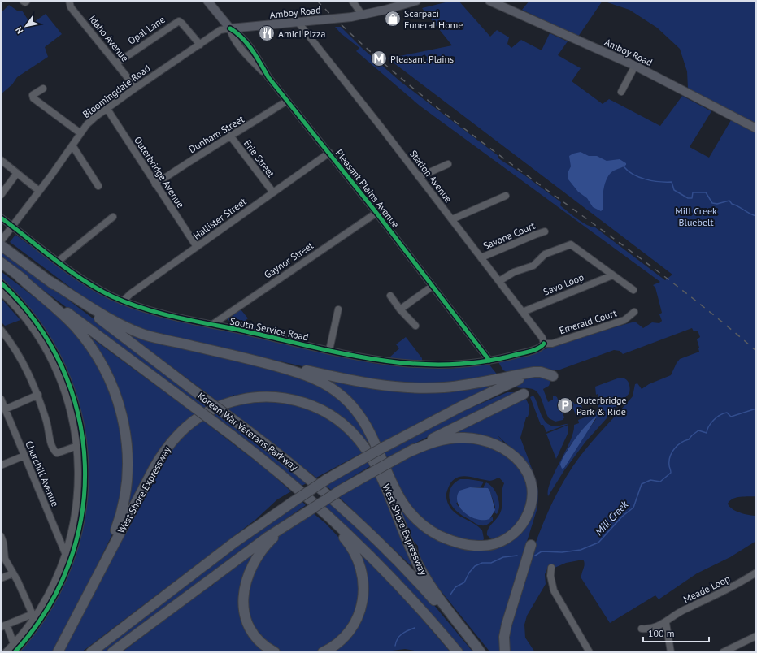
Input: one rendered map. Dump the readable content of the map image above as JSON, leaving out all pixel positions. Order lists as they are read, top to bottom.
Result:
{
  "streets": {
    "highway": ["Korean War Veterans Parkway", "West Shore Expressway"],
    "main road": ["Amboy Road"],
    "street": [
      "Opal Lane",
      "Idaho Avenue",
      "Bloomingdale Road",
      "Dunham Street",
      "Erie Street",
      "Outerbridge Avenue",
      "Station Avenue",
      "Pleasant Plains Avenue",
      "Hallister Street",
      "Savona Court",
      "Gaynor Street",
      "Savo Loop",
      "Emerald Court",
      "South Service Road",
      "Churchill Avenue",
      "Meade Loop"
    ]
  },
  "crossings": [
    ["Amboy Road", "Bloomingdale Road"],
    ["Amboy Road", "Station Avenue"],
    ["Amboy Road", "Pleasant Plains Avenue"],
    ["Opal Lane", "Idaho Avenue"],
    ["Opal Lane", "Bloomingdale Road"],
    ["Idaho Avenue", "Bloomingdale Road"],
    ["Bloomingdale Road", "Outerbridge Avenue"],
    ["Bloomingdale Road", "Pleasant Plains Avenue"],
    ["Bloomingdale Road", "South Service Road"],
    ["Dunham Street", "Erie Street"],
    ["Dunham Street", "Outerbridge Avenue"],
    ["Dunham Street", "Pleasant Plains Avenue"],
    ["Erie Street", "Hallister Street"],
    ["Outerbridge Avenue", "Hallister Street"],
    ["Station Avenue", "Savona Court"],
    ["Station Avenue", "Savo Loop"],
    ["Station Avenue", "Emerald Court"],
    ["Station Avenue", "South Service Road"],
    ["Pleasant Plains Avenue", "Hallister Street"],
    ["Pleasant Plains Avenue", "Gaynor Street"],
    ["Pleasant Plains Avenue", "South Service Road"],
    ["Hallister Street", "South Service Road"],
    ["Gaynor Street", "South Service Road"],
    ["Emerald Court", "South Service Road"],
    ["Korean War Veterans Parkway", "West Shore Expressway"]
  ],
  "water": ["Mill Creek"],
  "parks": ["Mill Creek Bluebelt"],
  "places": {
    "shop": ["Scarpaci Funeral Home"],
    "restaurant": ["Amici Pizza"],
    "metro station": ["Pleasant Plains"],
    "parking": ["Outerbridge Park & Ride"]
  },
  "scale_bar": "100 m",
  "north": "bottom left"
}
